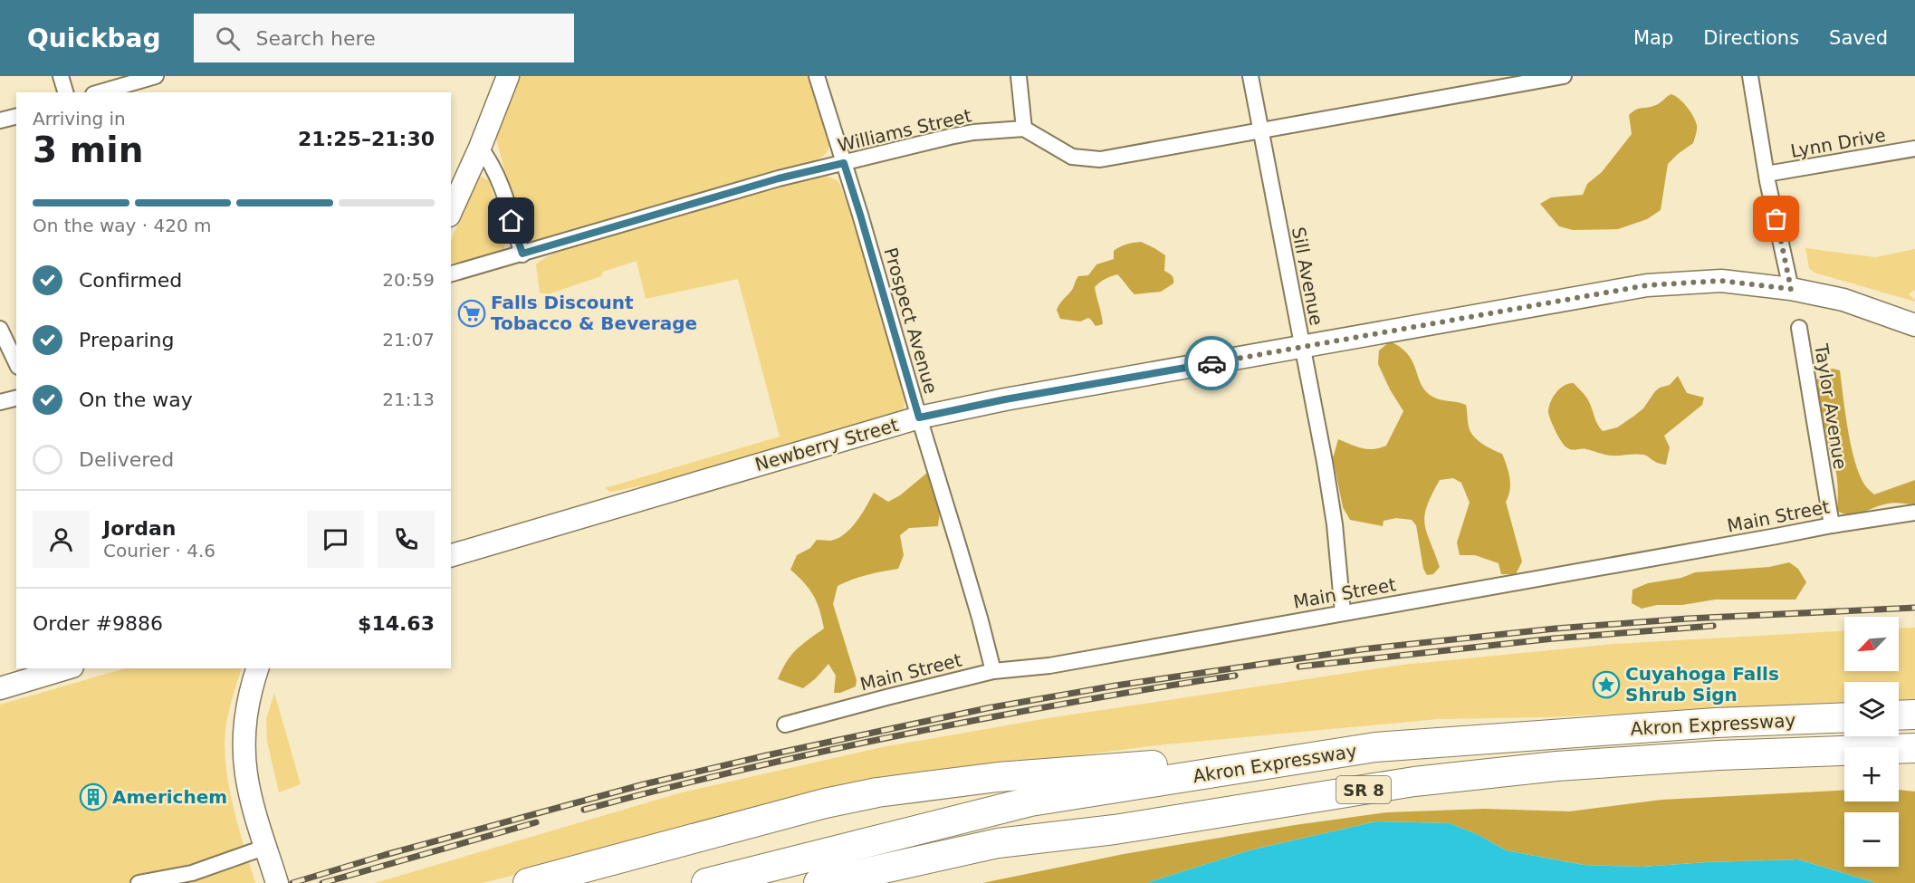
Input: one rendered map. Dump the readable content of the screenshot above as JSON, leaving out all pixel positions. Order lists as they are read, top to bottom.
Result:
{
  "streets": {
    "highway": ["Akron Expressway", "SR 8"],
    "street": [
      "Williams Street",
      "Lynn Drive",
      "Sill Avenue",
      "Prospect Avenue",
      "Taylor Avenue",
      "Newberry Street",
      "Main Street"
    ]
  },
  "crossings": [
    ["Williams Street", "Prospect Avenue"],
    ["Sill Avenue", "Newberry Street"],
    ["Sill Avenue", "Main Street"],
    ["Prospect Avenue", "Newberry Street"],
    ["Prospect Avenue", "Main Street"],
    ["Taylor Avenue", "Main Street"]
  ],
  "places": {
    "supermarket": ["Falls Discount Tobacco & Beverage"],
    "place": ["Cuyahoga Falls Shrub Sign"],
    "building": ["Americhem"]
  },
  "north": "bottom left",
  "page": {
    "header": "Quickbag",
    "search": "Search here",
    "nav": ["Map", "Directions", "Saved"],
    "heading": ["3 min", "Arriving in", "21:25–21:30"],
    "panel": [
      "Jordan",
      "Courier · 4.6",
      "Order #9886",
      "$14.63"
    ],
    "bar": "On the way · 420 m",
    "list": [
      ["Confirmed", "20:59"],
      ["Preparing", "21:07"],
      ["On the way", "21:13"],
      "Delivered"
    ],
    "map_buttons": ["+", "−"]
  }
}
